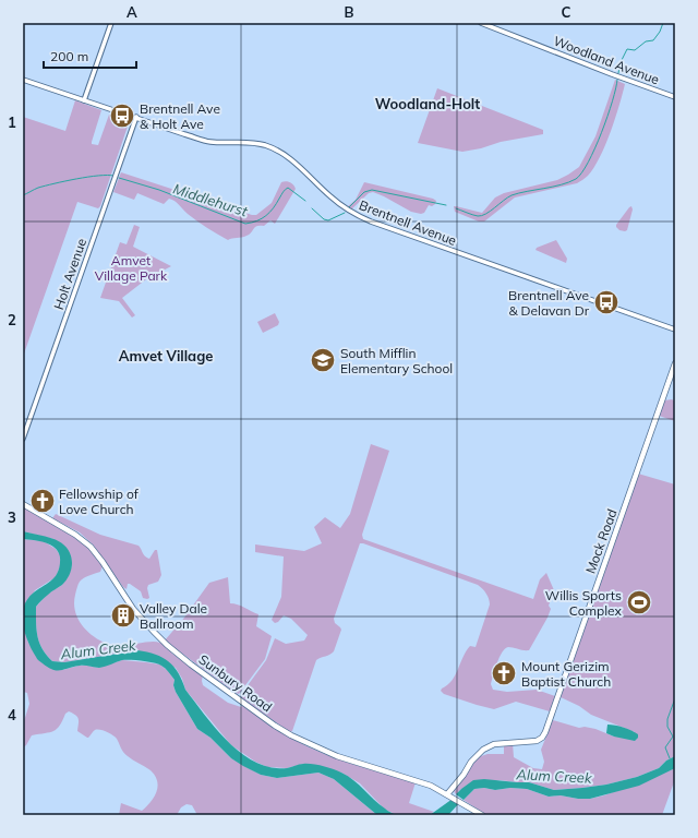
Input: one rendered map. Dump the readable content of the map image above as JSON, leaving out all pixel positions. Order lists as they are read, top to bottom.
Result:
{
  "streets": {
    "main road": ["Mock Road", "Sunbury Road"],
    "street": ["Woodland Avenue", "Brentnell Avenue", "Holt Avenue"]
  },
  "crossings": [
    ["Brentnell Avenue", "Holt Avenue"],
    ["Mock Road", "Sunbury Road"]
  ],
  "districts": ["Woodland-Holt", "Amvet Village"],
  "water": ["Middlehurst", "Alum Creek"],
  "parks": ["Amvet Village Park"],
  "places": {
    "bus stop": ["Brentnell Ave & Holt Ave", "Brentnell Ave & Delavan Dr"],
    "school or university": ["South Mifflin Elementary School"],
    "church": ["Fellowship of Love Church", "Mount Gerizim Baptist Church"],
    "sports": ["Willis Sports Complex"],
    "building": ["Valley Dale Ballroom"]
  },
  "scale_bar": "200 m",
  "grid": {
    "columns": ["A", "B", "C"],
    "rows": [
      "1",
      "2",
      "3",
      "4"
    ]
  }
}
